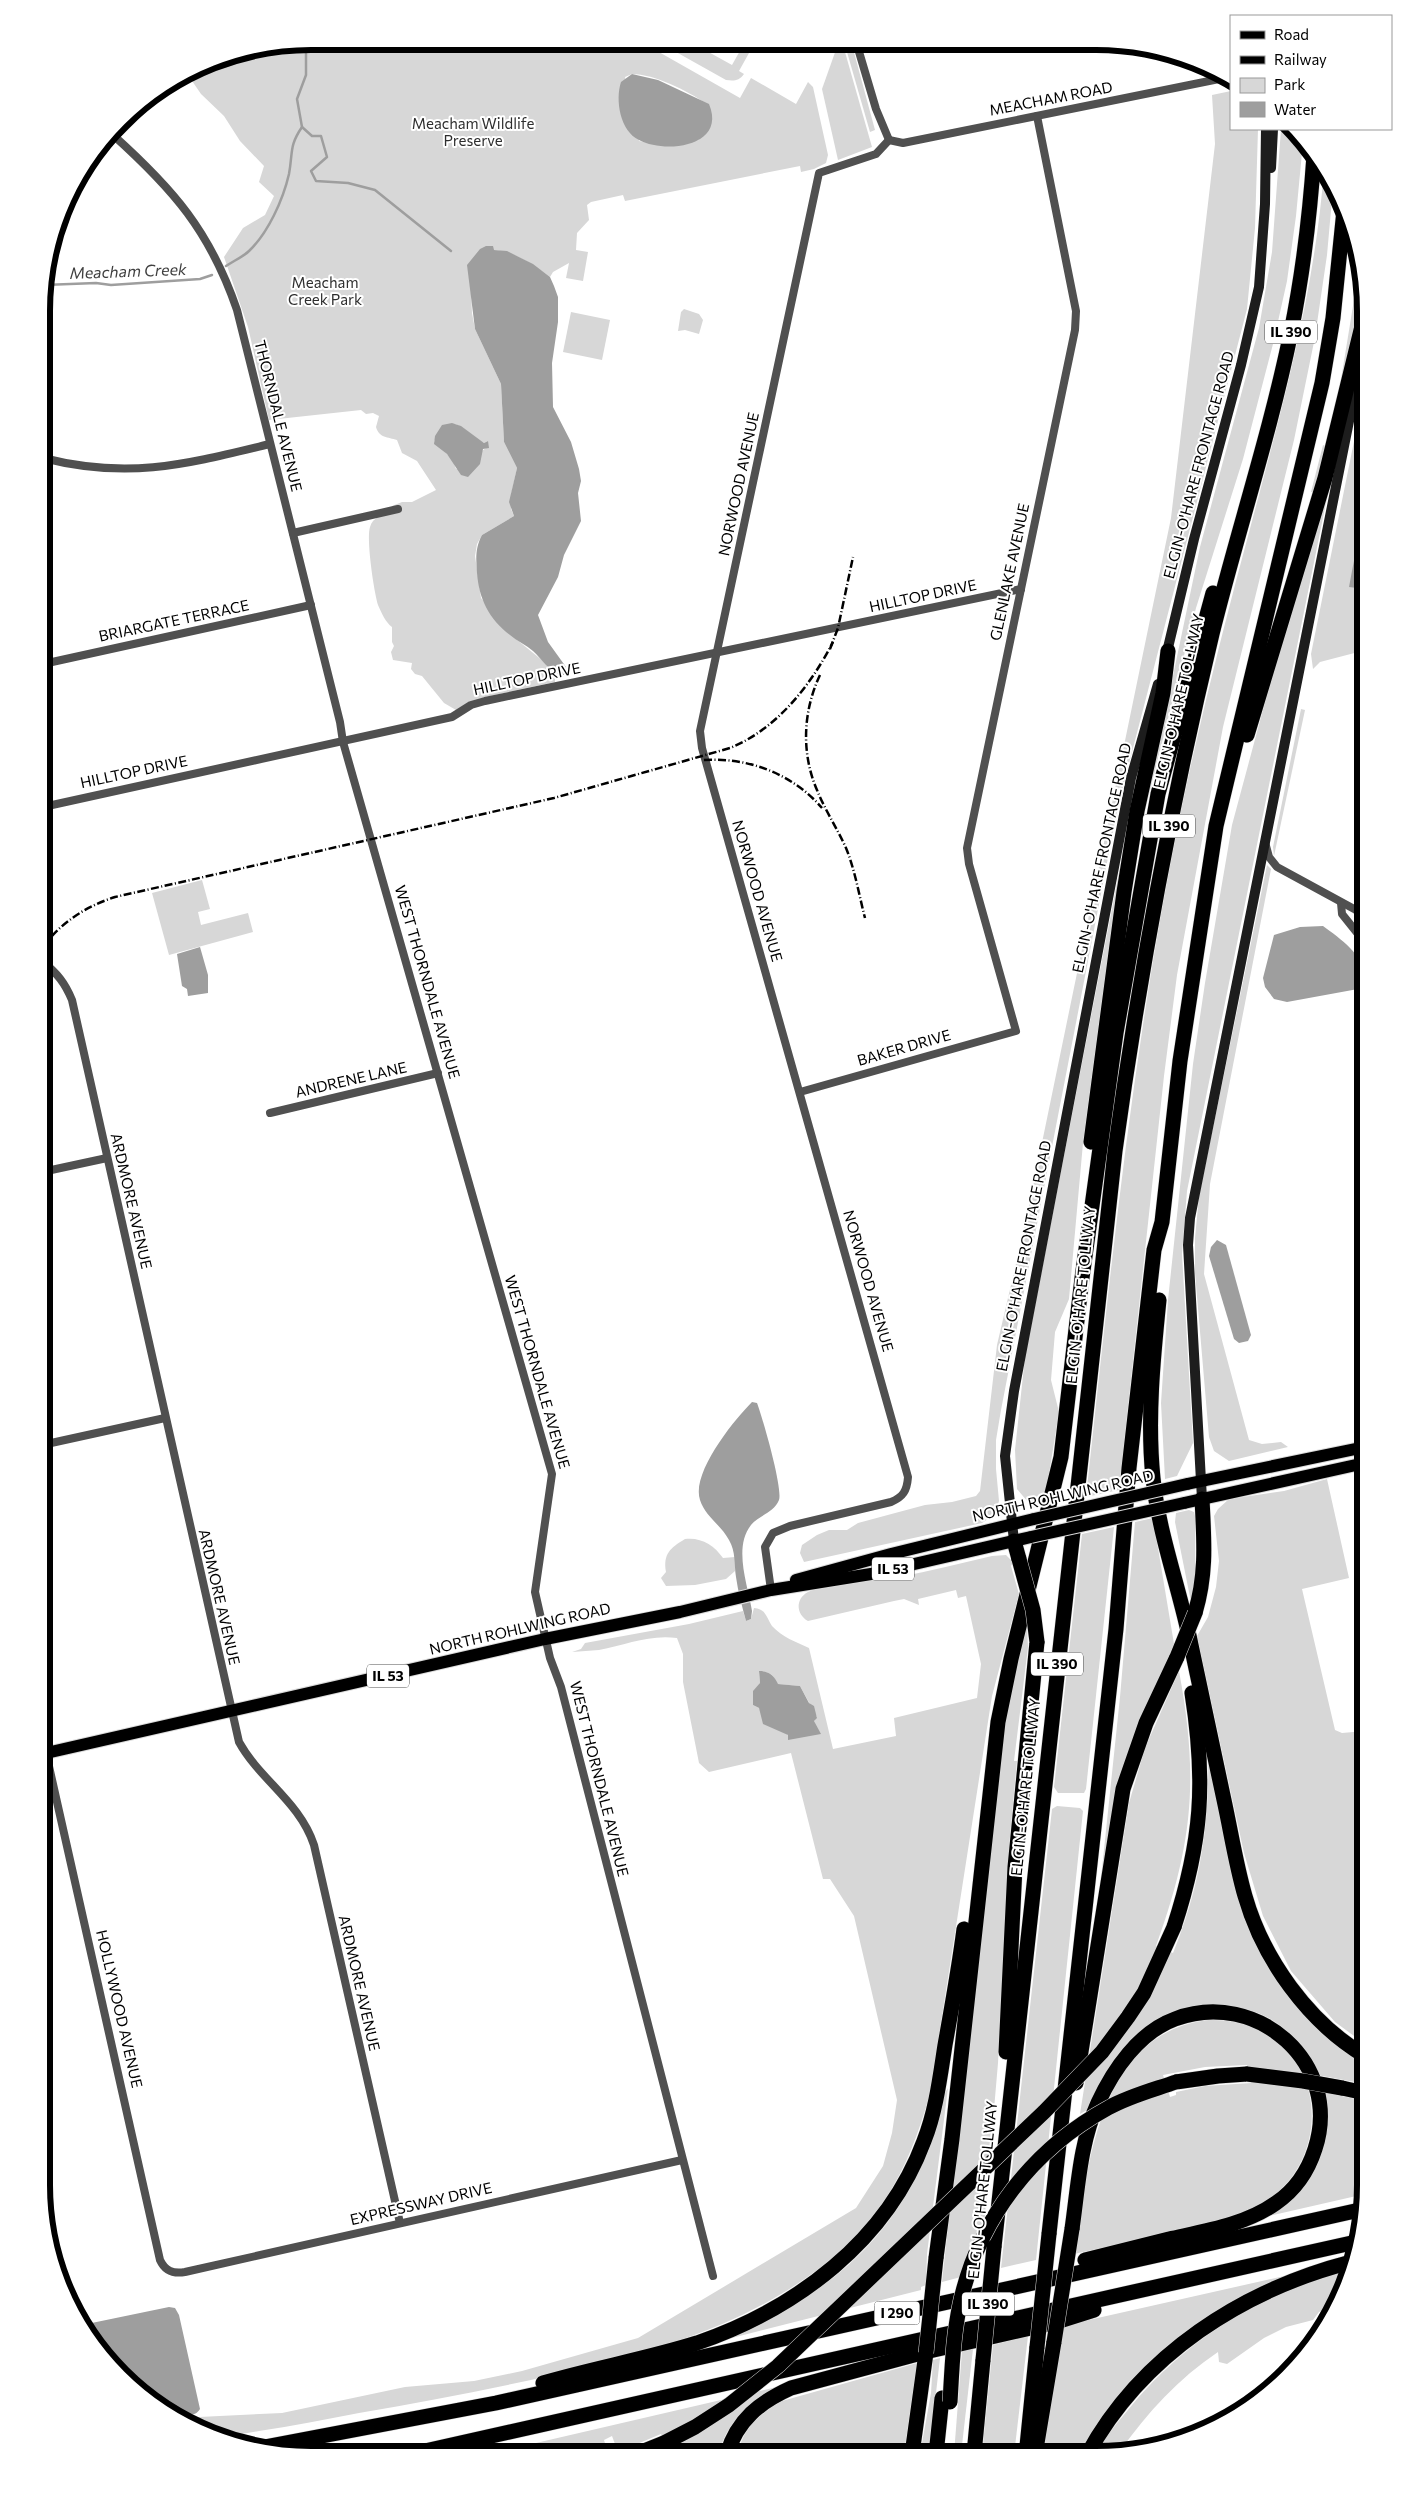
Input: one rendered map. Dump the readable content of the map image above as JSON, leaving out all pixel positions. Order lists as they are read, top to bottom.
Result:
{
  "streets": {
    "highway": ["IL 390", "ELGIN-O'HARE TOLLWAY", "I 290"],
    "main road": ["ELGIN-O'HARE FRONTAGE ROAD", "NORTH ROHLWING ROAD", "IL 53"],
    "street": [
      "MEACHAM ROAD",
      "THORNDALE AVENUE",
      "NORWOOD AVENUE",
      "GLENLAKE AVENUE",
      "HILLTOP DRIVE",
      "BRIARGATE TERRACE",
      "WEST THORNDALE AVENUE",
      "BAKER DRIVE",
      "ANDRENE LANE",
      "ARDMORE AVENUE",
      "HOLLYWOOD AVENUE",
      "EXPRESSWAY DRIVE"
    ]
  },
  "crossings": [
    ["MEACHAM ROAD", "NORWOOD AVENUE"],
    ["MEACHAM ROAD", "GLENLAKE AVENUE"],
    ["THORNDALE AVENUE", "HILLTOP DRIVE"],
    ["THORNDALE AVENUE", "BRIARGATE TERRACE"],
    ["THORNDALE AVENUE", "WEST THORNDALE AVENUE"],
    ["ELGIN-O'HARE FRONTAGE ROAD", "NORTH ROHLWING ROAD"],
    ["NORWOOD AVENUE", "HILLTOP DRIVE"],
    ["NORWOOD AVENUE", "BAKER DRIVE"],
    ["NORWOOD AVENUE", "NORTH ROHLWING ROAD"],
    ["GLENLAKE AVENUE", "HILLTOP DRIVE"],
    ["GLENLAKE AVENUE", "BAKER DRIVE"],
    ["HILLTOP DRIVE", "WEST THORNDALE AVENUE"],
    ["WEST THORNDALE AVENUE", "ANDRENE LANE"],
    ["WEST THORNDALE AVENUE", "NORTH ROHLWING ROAD"],
    ["WEST THORNDALE AVENUE", "EXPRESSWAY DRIVE"],
    ["ARDMORE AVENUE", "NORTH ROHLWING ROAD"],
    ["ARDMORE AVENUE", "EXPRESSWAY DRIVE"],
    ["HOLLYWOOD AVENUE", "EXPRESSWAY DRIVE"]
  ],
  "water": ["Meacham Creek"],
  "parks": ["Meacham Wildlife Preserve", "Meacham Creek Park"],
  "legend": [
    "Road",
    "Railway",
    "Park",
    "Water"
  ]
}
